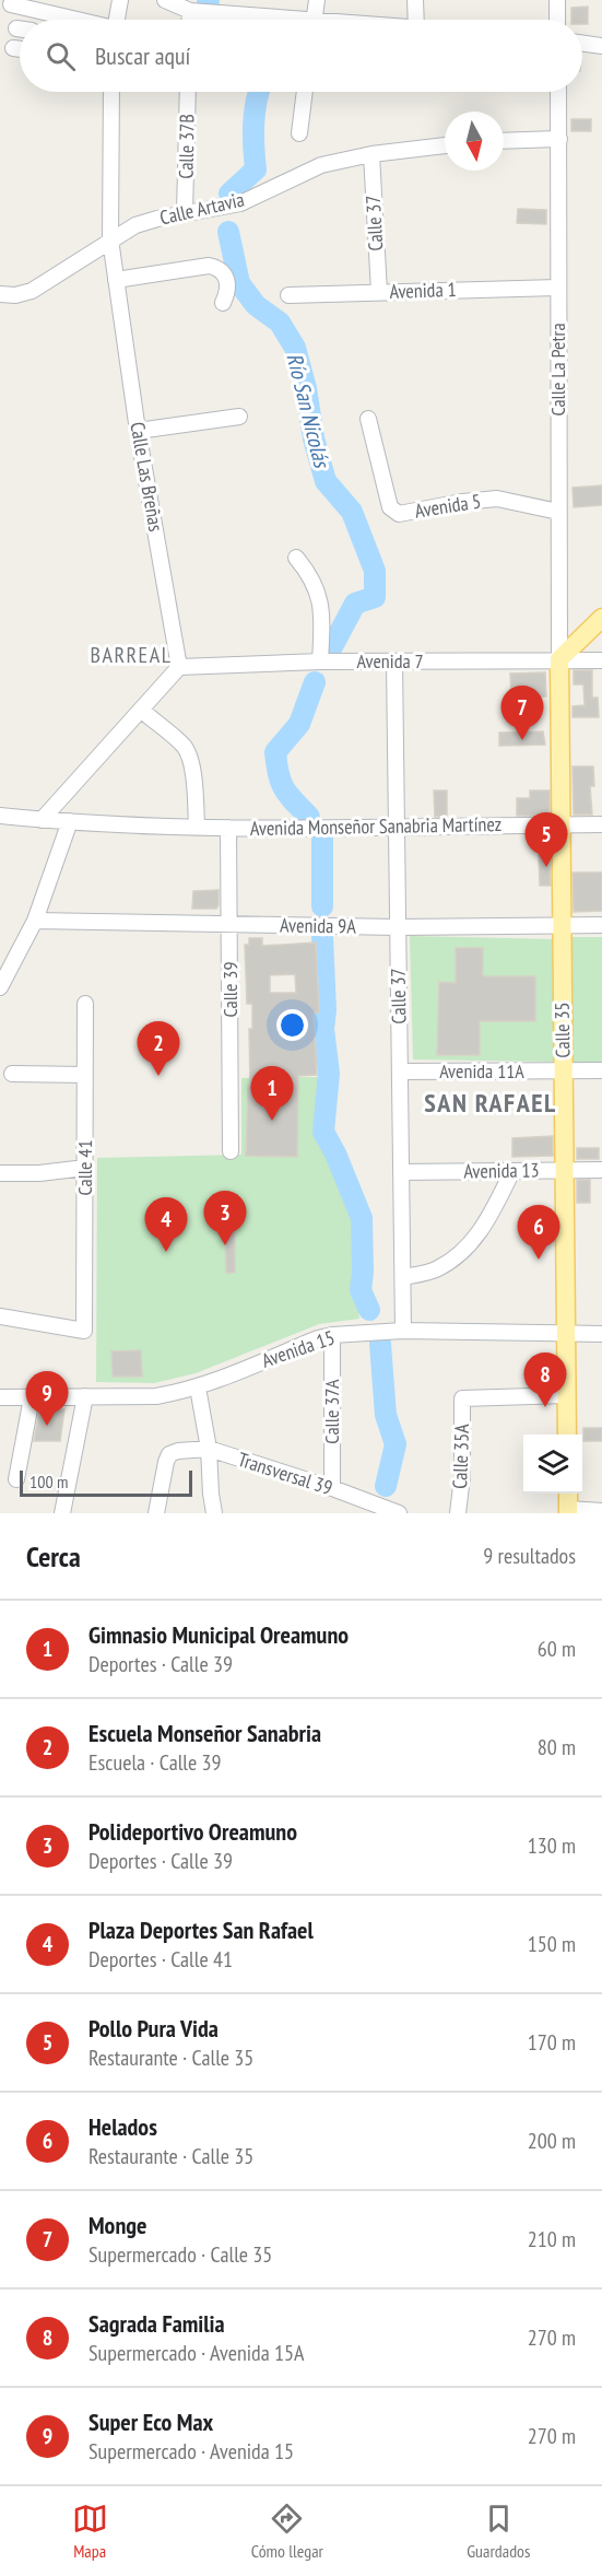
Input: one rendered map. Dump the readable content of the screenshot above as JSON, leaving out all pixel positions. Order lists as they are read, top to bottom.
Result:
{
  "streets": {
    "main road": ["Calle 35"],
    "street": [
      "Calle 37B",
      "Calle Artavia",
      "Calle 37",
      "Avenida 1",
      "Calle La Petra",
      "Calle Las Breñas",
      "Avenida 5",
      "Avenida 7",
      "Avenida Monseñor Sanabria Martínez",
      "Avenida 9A",
      "Calle 39",
      "Avenida 11A",
      "Calle 41",
      "Avenida 13",
      "Avenida 15",
      "Calle 37A",
      "Calle 35A",
      "Transversal 39"
    ]
  },
  "crossings": [
    ["Calle 37B", "Calle Artavia"],
    ["Calle Artavia", "Calle 37"],
    ["Calle Artavia", "Calle Las Breñas"],
    ["Calle 37", "Avenida 1"],
    ["Calle 37", "Avenida 7"],
    ["Calle 37", "Avenida Monseñor Sanabria Martínez"],
    ["Calle 37", "Avenida 9A"],
    ["Calle 37", "Avenida 11A"],
    ["Calle 37", "Avenida 13"],
    ["Calle 37", "Avenida 15"],
    ["Avenida 1", "Calle La Petra"],
    ["Calle La Petra", "Avenida 5"],
    ["Calle La Petra", "Avenida 7"],
    ["Calle La Petra", "Calle 35"],
    ["Calle Las Breñas", "Avenida 7"],
    ["Avenida 7", "Calle 35"],
    ["Avenida Monseñor Sanabria Martínez", "Calle 39"],
    ["Avenida Monseñor Sanabria Martínez", "Calle 35"],
    ["Avenida 9A", "Calle 39"],
    ["Avenida 9A", "Calle 35"],
    ["Calle 35", "Avenida 11A"],
    ["Calle 35", "Avenida 13"],
    ["Calle 35", "Avenida 15"],
    ["Calle 35", "Calle 35A"],
    ["Avenida 15", "Calle 37A"],
    ["Calle 37A", "Transversal 39"]
  ],
  "districts": ["BARREAL", "SAN RAFAEL"],
  "water": ["Río San Nicolás"],
  "scale_bar": "100 m",
  "north": "bottom",
  "page": {
    "search": "Buscar aquí",
    "pins": [
      "7",
      "5",
      "2",
      "1",
      "3",
      "4",
      "6",
      "8",
      "9"
    ],
    "scale": "100 m",
    "heading": ["Cerca", "9 resultados"],
    "list": [
      {
        "mark": "1",
        "name": "Gimnasio Municipal Oreamuno",
        "note": "Deportes · Calle 39",
        "value": "60 m"
      },
      {
        "mark": "2",
        "name": "Escuela Monseñor Sanabria",
        "note": "Escuela · Calle 39",
        "value": "80 m"
      },
      {
        "mark": "3",
        "name": "Polideportivo Oreamuno",
        "note": "Deportes · Calle 39",
        "value": "130 m"
      },
      {
        "mark": "4",
        "name": "Plaza Deportes San Rafael",
        "note": "Deportes · Calle 41",
        "value": "150 m"
      },
      {
        "mark": "5",
        "name": "Pollo Pura Vida",
        "note": "Restaurante · Calle 35",
        "value": "170 m"
      },
      {
        "mark": "6",
        "name": "Helados",
        "note": "Restaurante · Calle 35",
        "value": "200 m"
      },
      {
        "mark": "7",
        "name": "Monge",
        "note": "Supermercado · Calle 35",
        "value": "210 m"
      },
      {
        "mark": "8",
        "name": "Sagrada Familia",
        "note": "Supermercado · Avenida 15A",
        "value": "270 m"
      },
      {
        "mark": "9",
        "name": "Super Eco Max",
        "note": "Supermercado · Avenida 15",
        "value": "270 m"
      }
    ],
    "nav": ["Mapa", "Cómo llegar", "Guardados"]
  }
}
